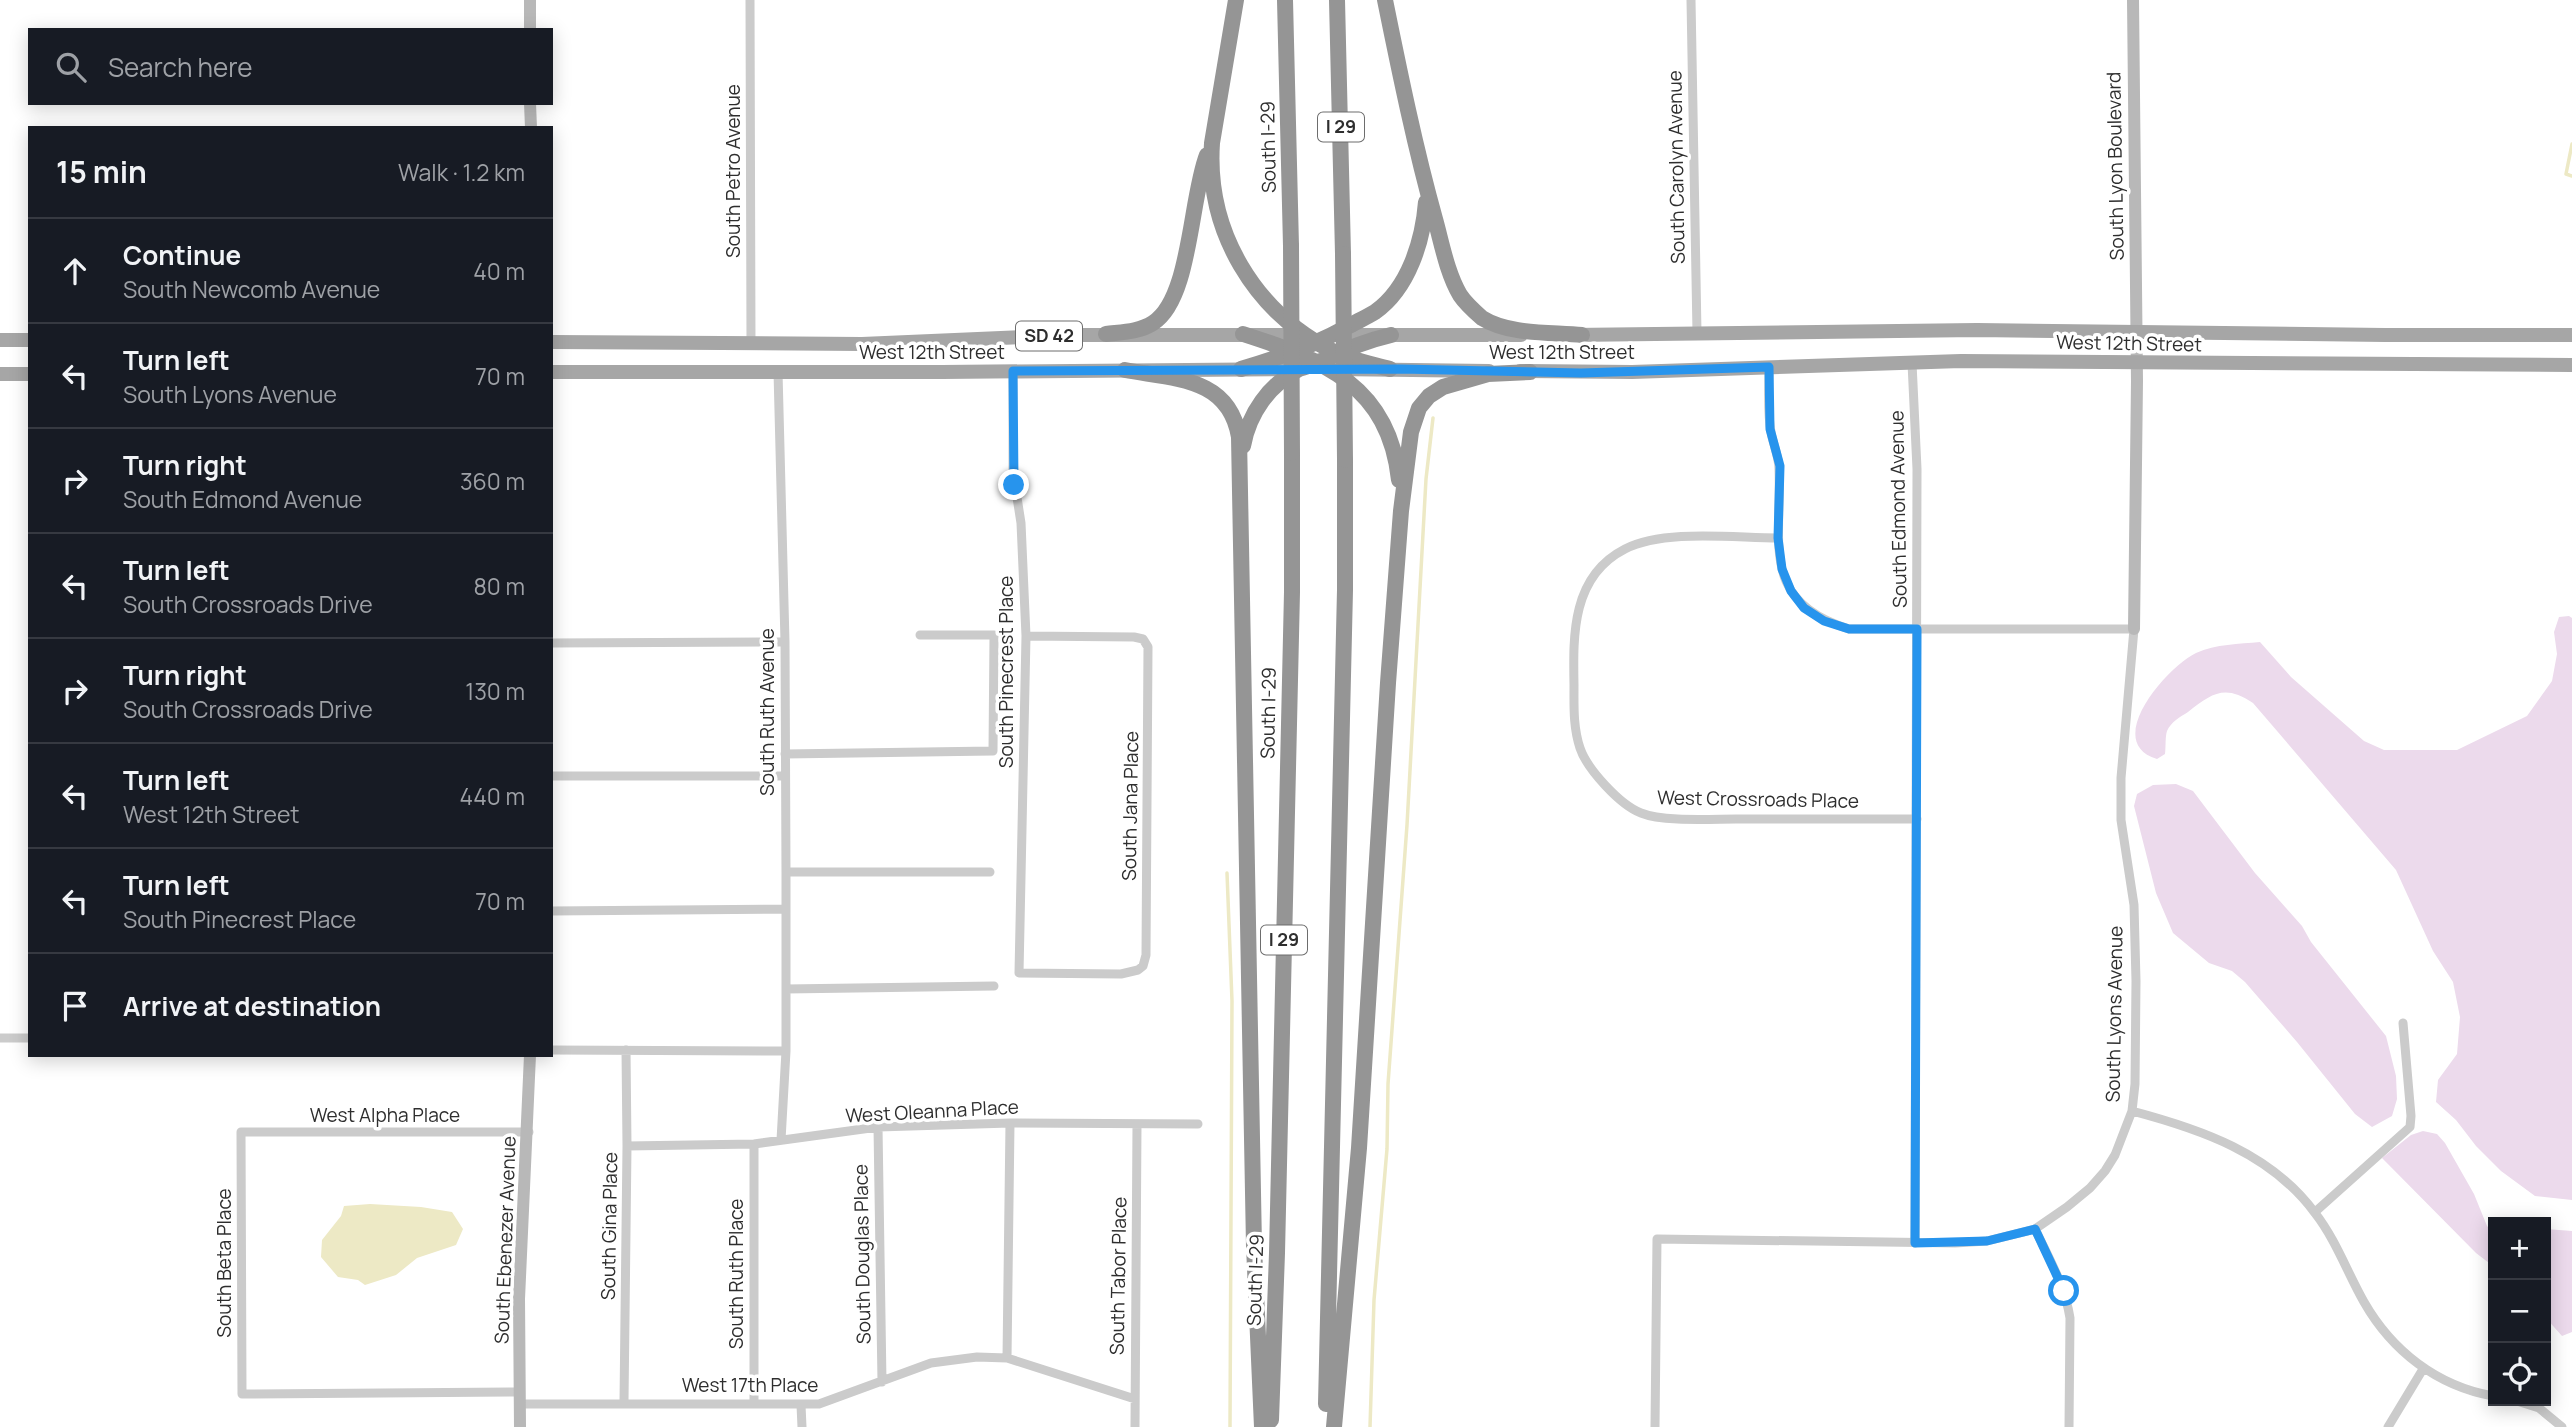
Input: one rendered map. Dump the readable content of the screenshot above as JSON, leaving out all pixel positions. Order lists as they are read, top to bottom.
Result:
{
  "streets": {
    "highway": ["I 29", "South I-29"],
    "main road": ["SD 42", "West 12th Street"],
    "street": [
      "South Lyon Boulevard",
      "South Carolyn Avenue",
      "South Petro Avenue",
      "South Edmond Avenue",
      "South Pinecrest Place",
      "South Ruth Avenue",
      "West Crossroads Place",
      "South Jana Place",
      "South Lyons Avenue",
      "West Oleanna Place",
      "West Alpha Place",
      "South Gina Place",
      "South Ebenezer Avenue",
      "South Douglas Place",
      "South Beta Place",
      "South Ruth Place",
      "South Tabor Place",
      "West 17th Place"
    ]
  },
  "crossings": [
    ["South Lyon Boulevard", "West 12th Street"],
    ["South Lyon Boulevard", "South Lyons Avenue"],
    ["South Carolyn Avenue", "West 12th Street"],
    ["South Petro Avenue", "West 12th Street"],
    ["West 12th Street", "South Edmond Avenue"],
    ["West 12th Street", "South Pinecrest Place"],
    ["West 12th Street", "South Ruth Avenue"],
    ["West 12th Street", "South Lyons Avenue"],
    ["South Edmond Avenue", "West Crossroads Place"],
    ["South Edmond Avenue", "South Lyons Avenue"],
    ["South Pinecrest Place", "South Jana Place"],
    ["West Oleanna Place", "South Gina Place"],
    ["West Oleanna Place", "South Douglas Place"],
    ["West Oleanna Place", "South Ruth Place"],
    ["West Oleanna Place", "South Tabor Place"],
    ["West Alpha Place", "South Ebenezer Avenue"],
    ["West Alpha Place", "South Beta Place"],
    ["South Gina Place", "West 17th Place"],
    ["South Ebenezer Avenue", "West 17th Place"],
    ["South Douglas Place", "West 17th Place"],
    ["South Beta Place", "West 17th Place"],
    ["South Ruth Place", "West 17th Place"],
    ["South Tabor Place", "West 17th Place"]
  ],
  "page": {
    "search": "Search here",
    "heading": ["15 min", "Walk · 1.2 km"],
    "list": [
      ["Continue", "South Newcomb Avenue", "40 m"],
      ["Turn left", "South Lyons Avenue", "70 m"],
      ["Turn right", "South Edmond Avenue", "360 m"],
      ["Turn left", "South Crossroads Drive", "80 m"],
      ["Turn right", "South Crossroads Drive", "130 m"],
      ["Turn left", "West 12th Street", "440 m"],
      ["Turn left", "South Pinecrest Place", "70 m"],
      "Arrive at destination"
    ],
    "map_buttons": ["+", "−"]
  }
}
